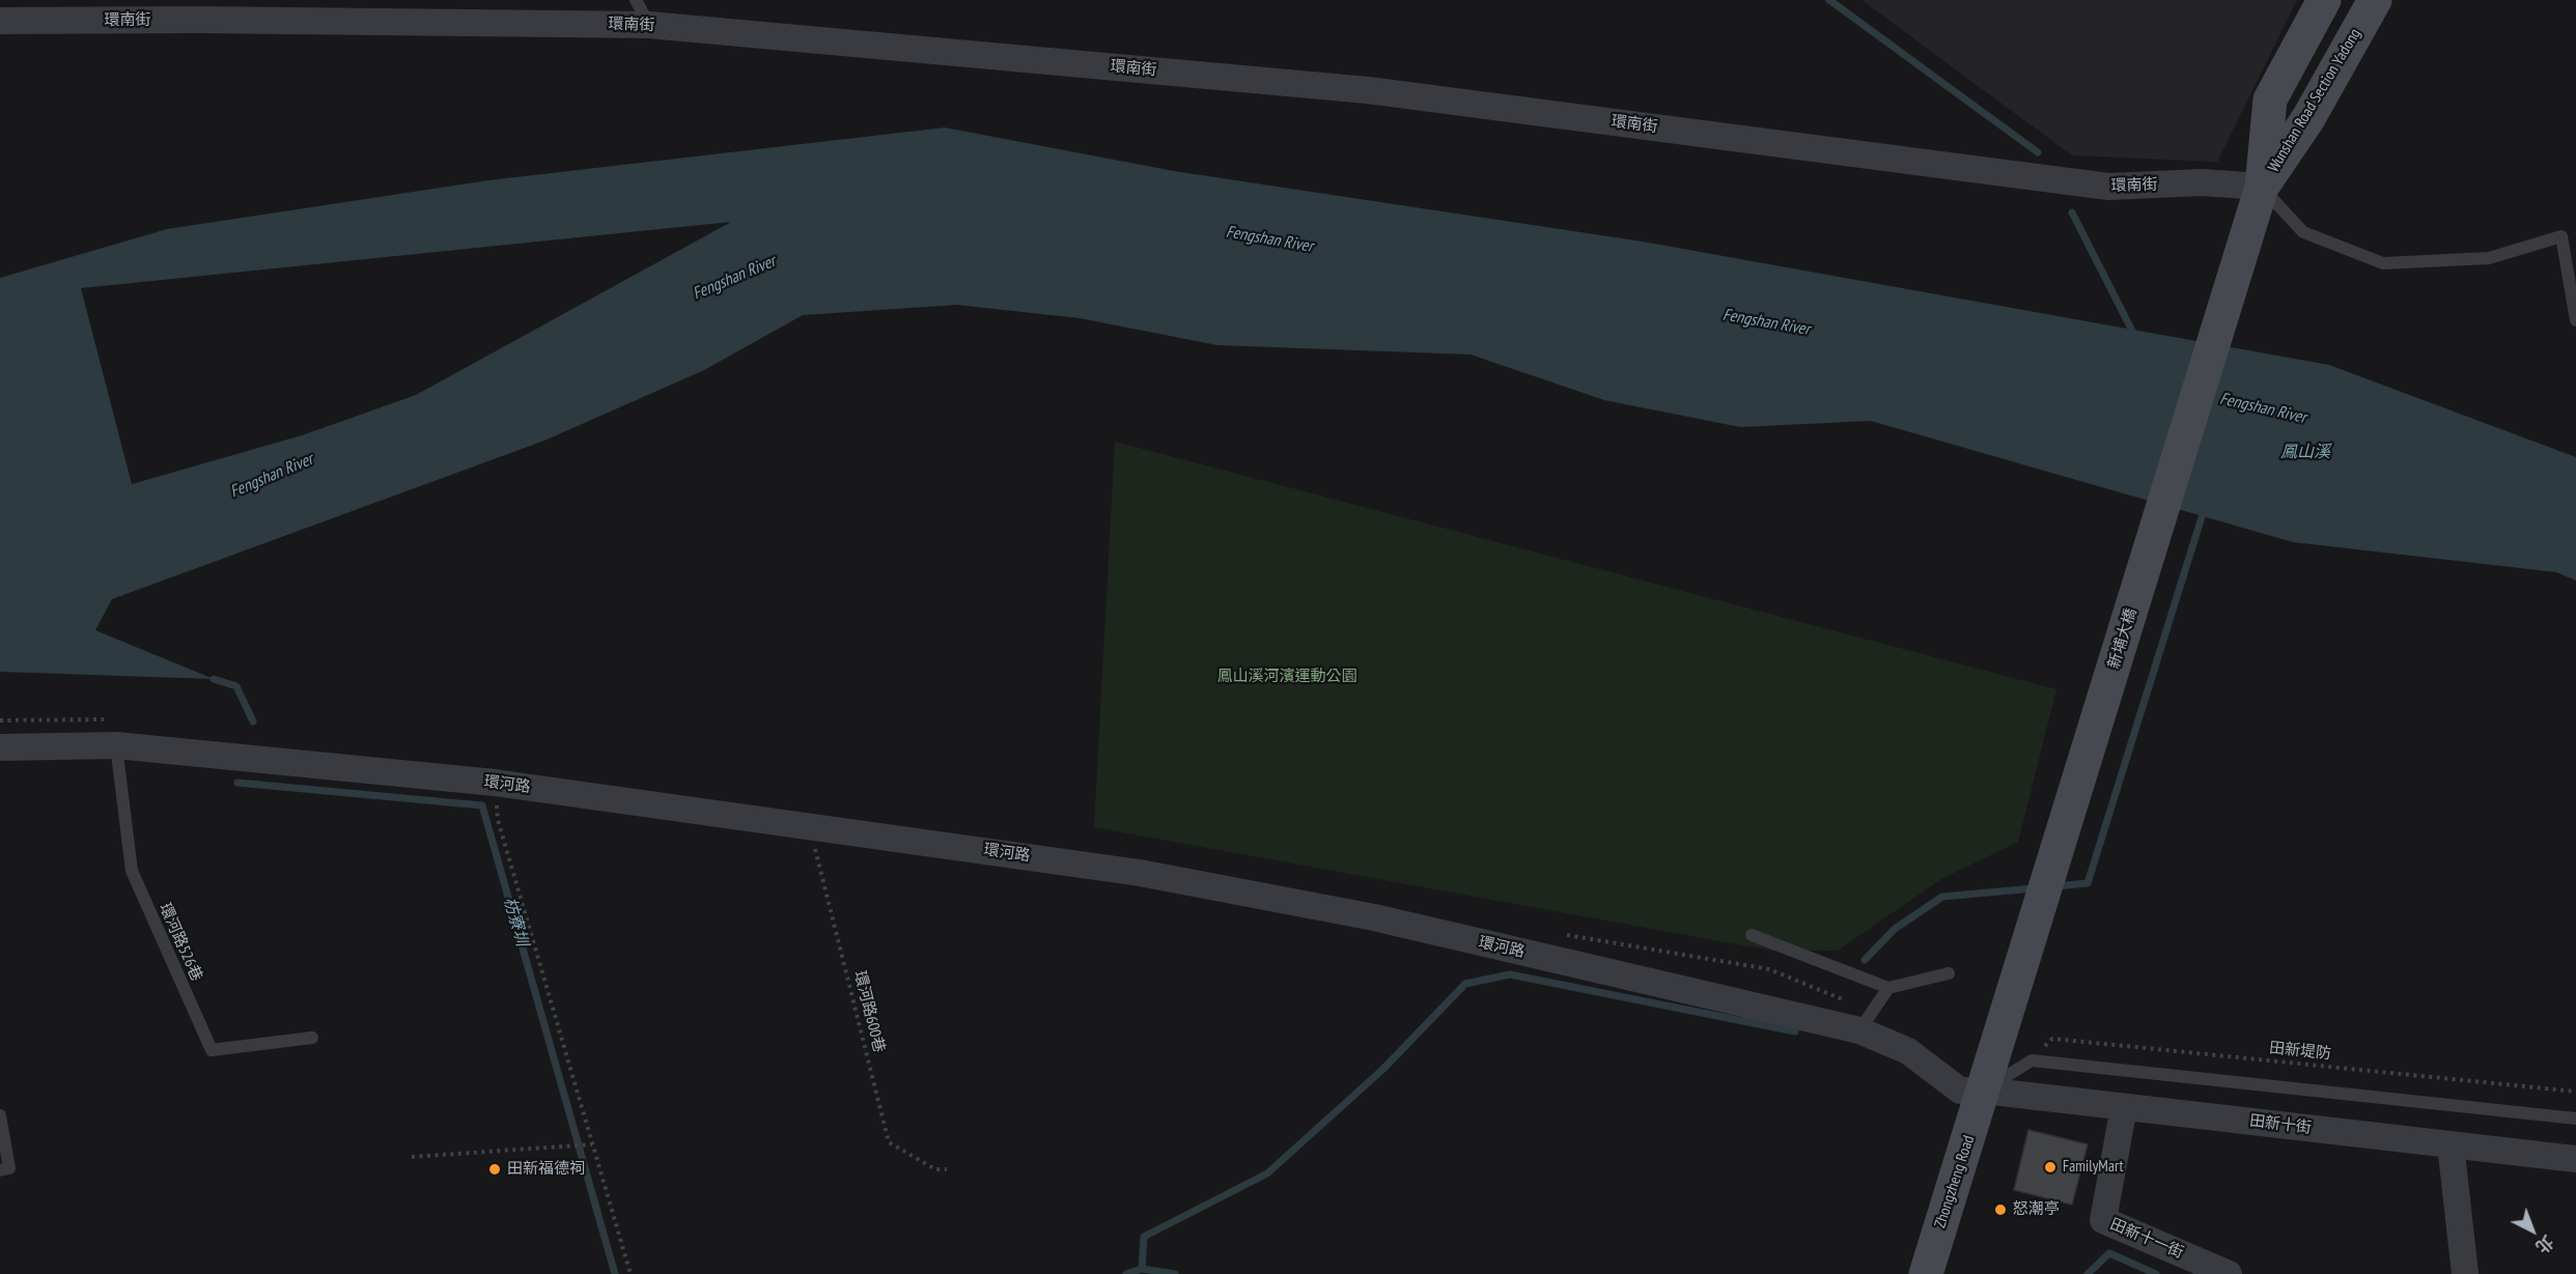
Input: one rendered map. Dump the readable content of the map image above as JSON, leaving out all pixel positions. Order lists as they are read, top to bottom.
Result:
{
  "streets": {
    "main road": ["Wunshan Road Section Yadong", "新埔大橋", "Zhongzheng Road"],
    "street": [
      "環南街",
      "環河路",
      "田新十街",
      "田新十一街"
    ],
    "lane": ["環河路526巷"],
    "path": ["環河路600巷", "田新堤防"]
  },
  "crossings": [
    ["環南街", "Wunshan Road Section Yadong"],
    ["環南街", "新埔大橋"],
    ["Wunshan Road Section Yadong", "新埔大橋"],
    ["新埔大橋", "環河路"],
    ["新埔大橋", "田新十街"],
    ["新埔大橋", "Zhongzheng Road"],
    ["環河路", "環河路526巷"],
    ["環河路", "環河路600巷"],
    ["環河路", "田新十街"],
    ["環河路", "Zhongzheng Road"],
    ["田新十街", "Zhongzheng Road"],
    ["田新十街", "田新十一街"]
  ],
  "water": ["Fengshan River", "鳳山溪", "枋寮圳"],
  "parks": ["鳳山溪河濱運動公園"],
  "places": ["FamilyMart", "田新福德祠", "怒潮亭"],
  "north": "bottom right"
}
